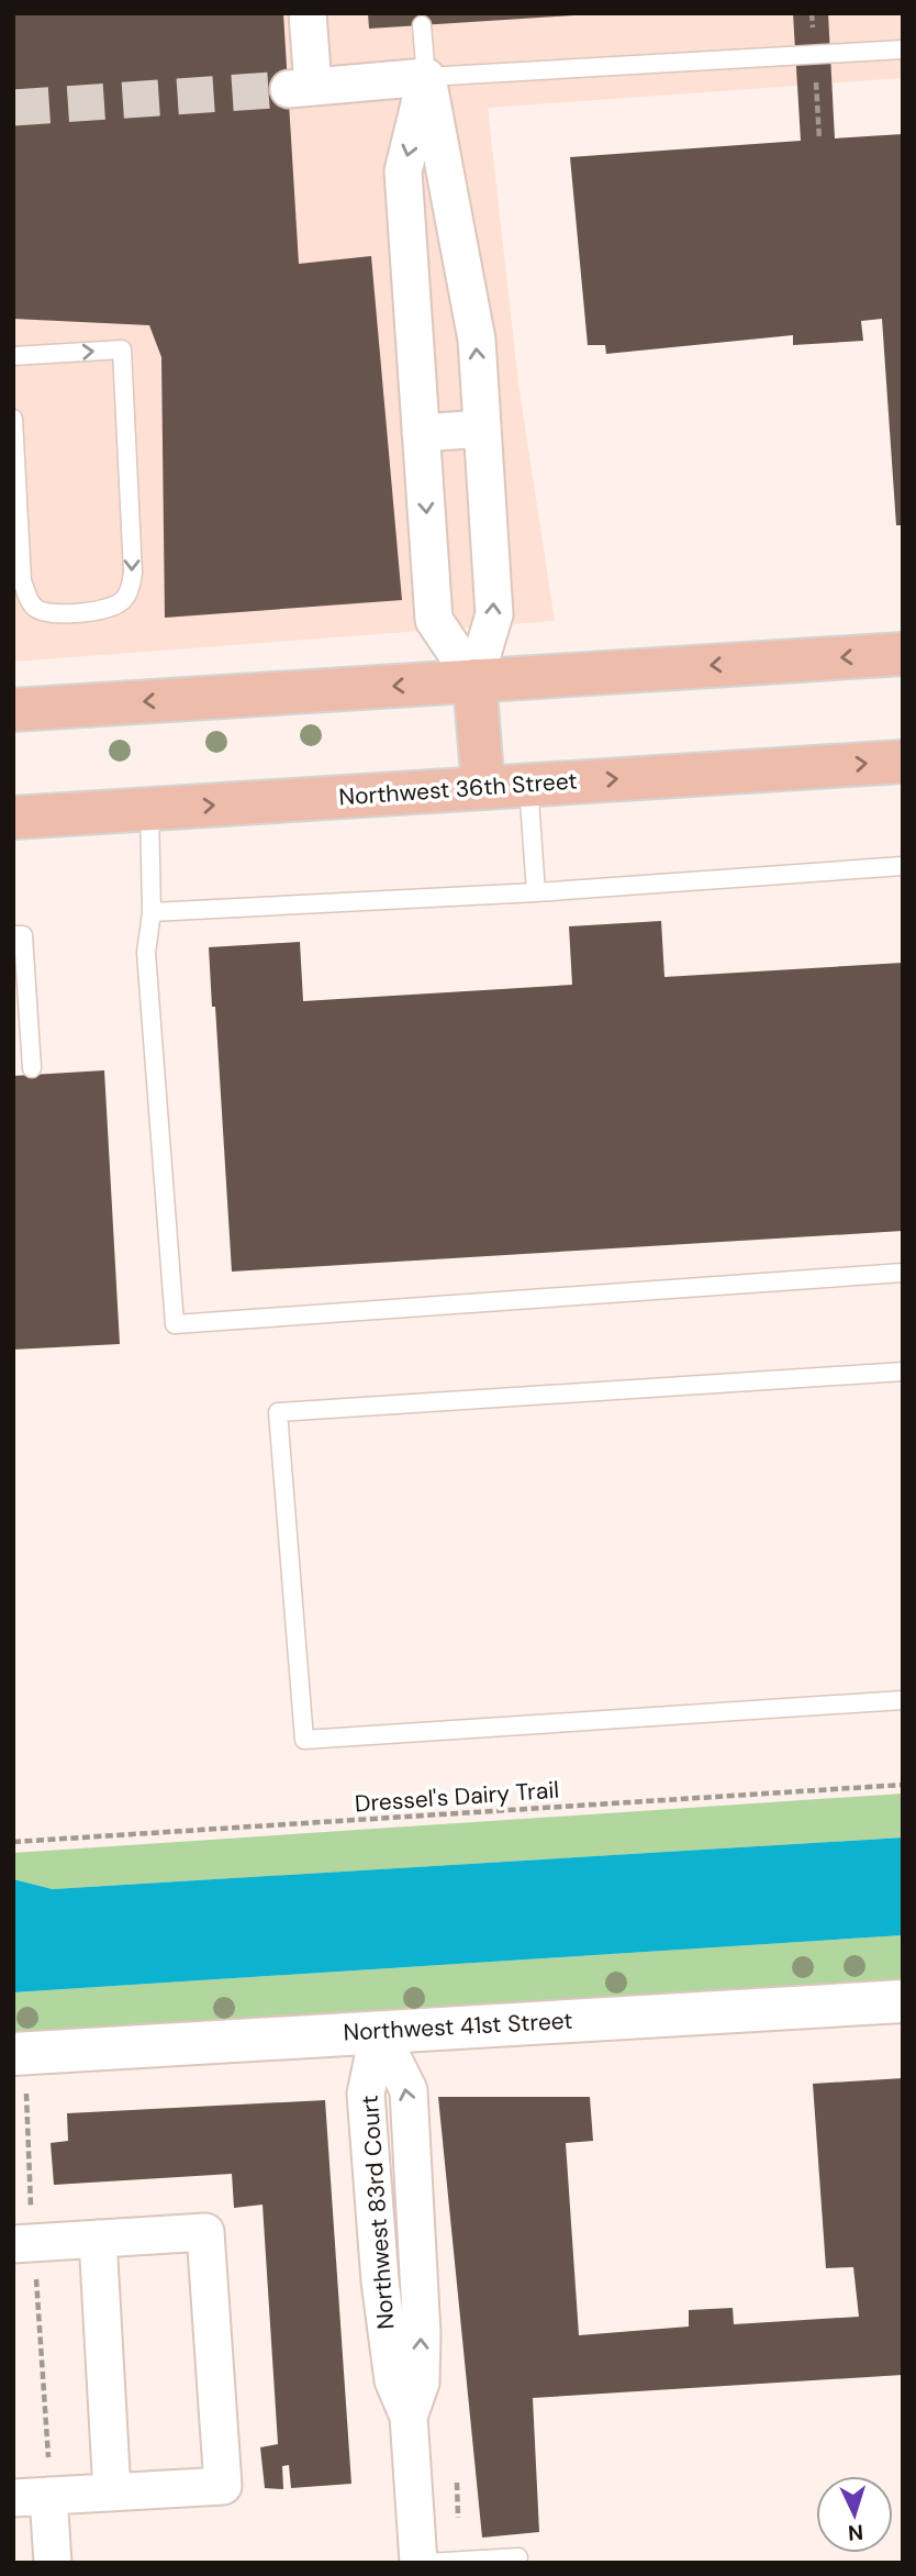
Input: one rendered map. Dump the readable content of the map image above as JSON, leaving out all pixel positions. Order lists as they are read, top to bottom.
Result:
{
  "streets": {
    "main road": ["Northwest 36th Street"],
    "street": ["Northwest 41st Street", "Northwest 83rd Court"],
    "path": ["Dressel's Dairy Trail"]
  },
  "crossings": [
    ["Northwest 41st Street", "Northwest 83rd Court"]
  ],
  "north": "bottom"
}
